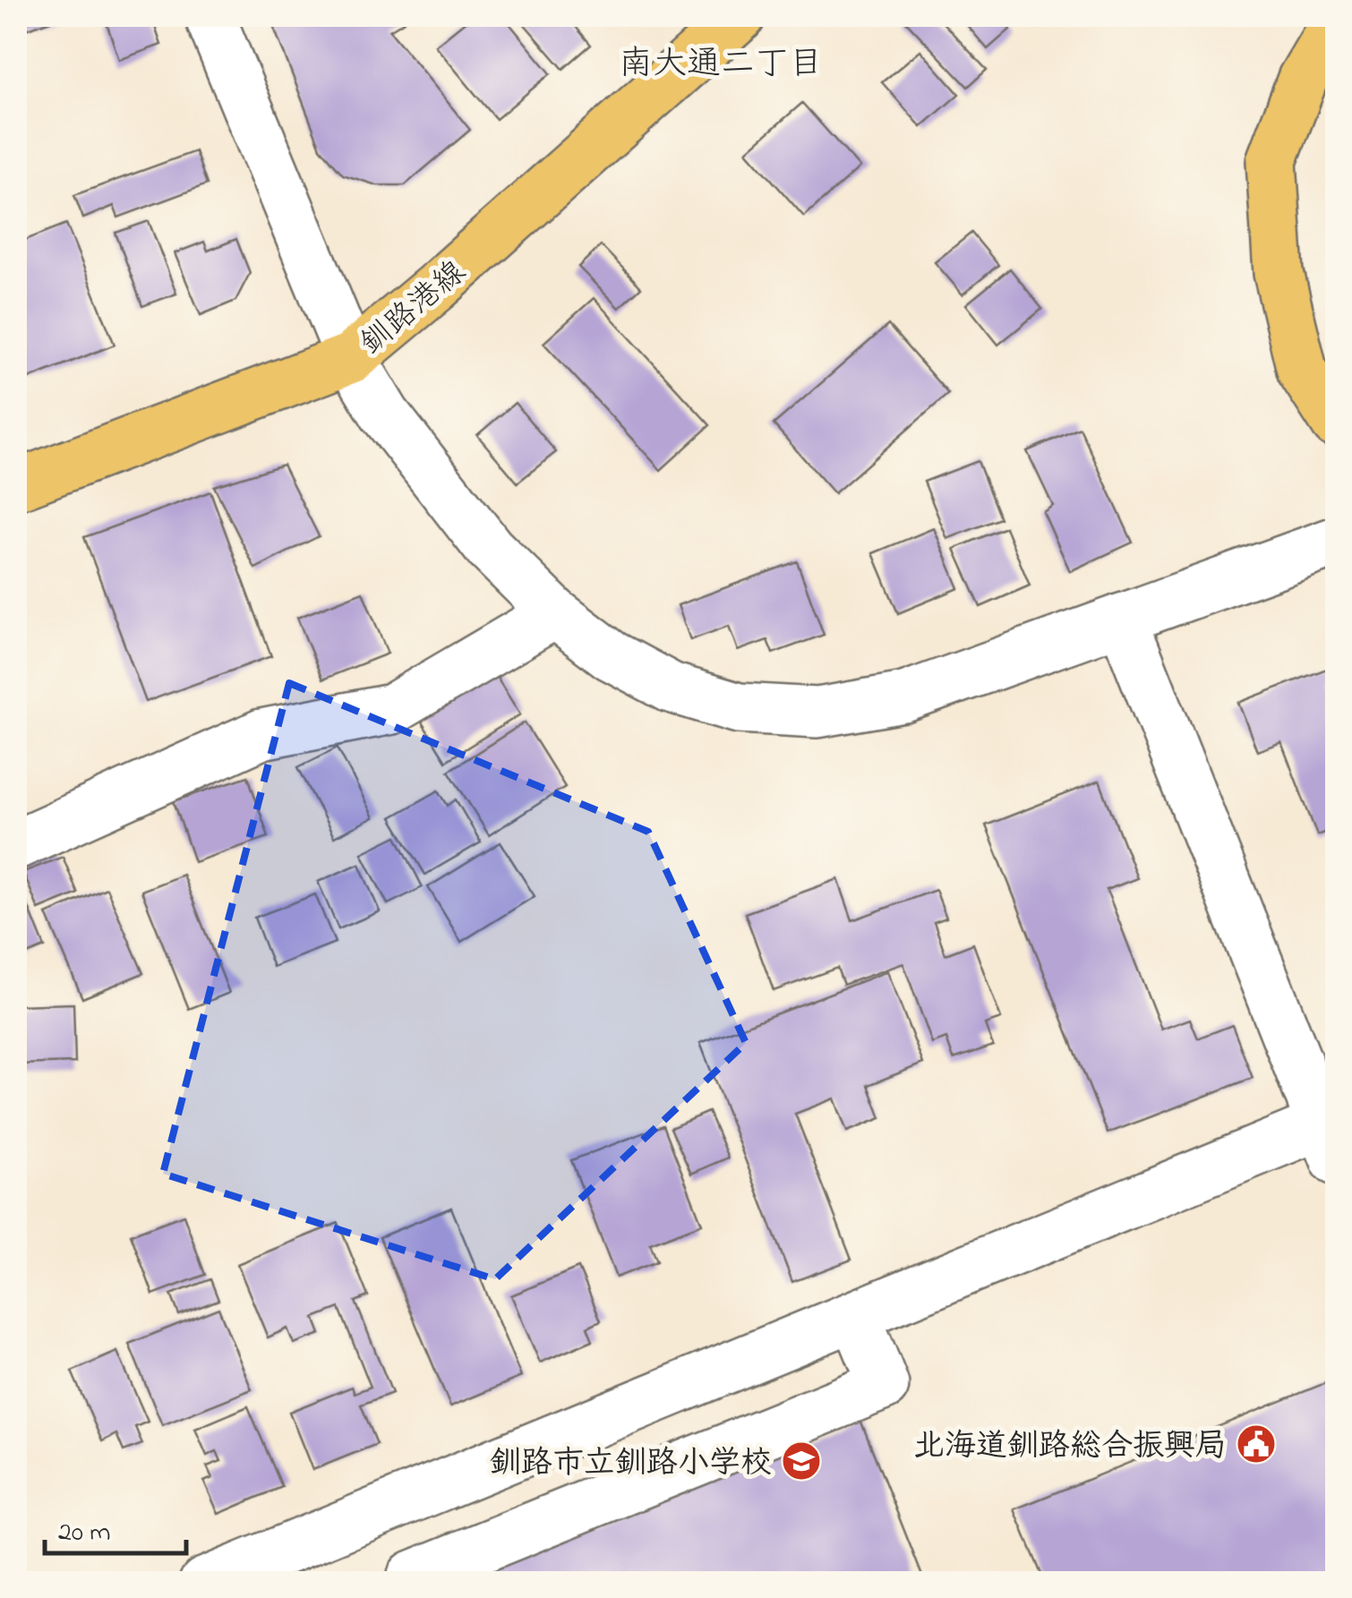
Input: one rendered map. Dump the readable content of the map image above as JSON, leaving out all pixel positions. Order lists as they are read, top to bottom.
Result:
{
  "streets": {
    "main road": ["釧路港線"]
  },
  "districts": ["南大通二丁目"],
  "places": {
    "public building": ["北海道釧路総合振興局"],
    "school or university": ["釧路市立釧路小学校"]
  },
  "scale_bar": "20 m"
}
